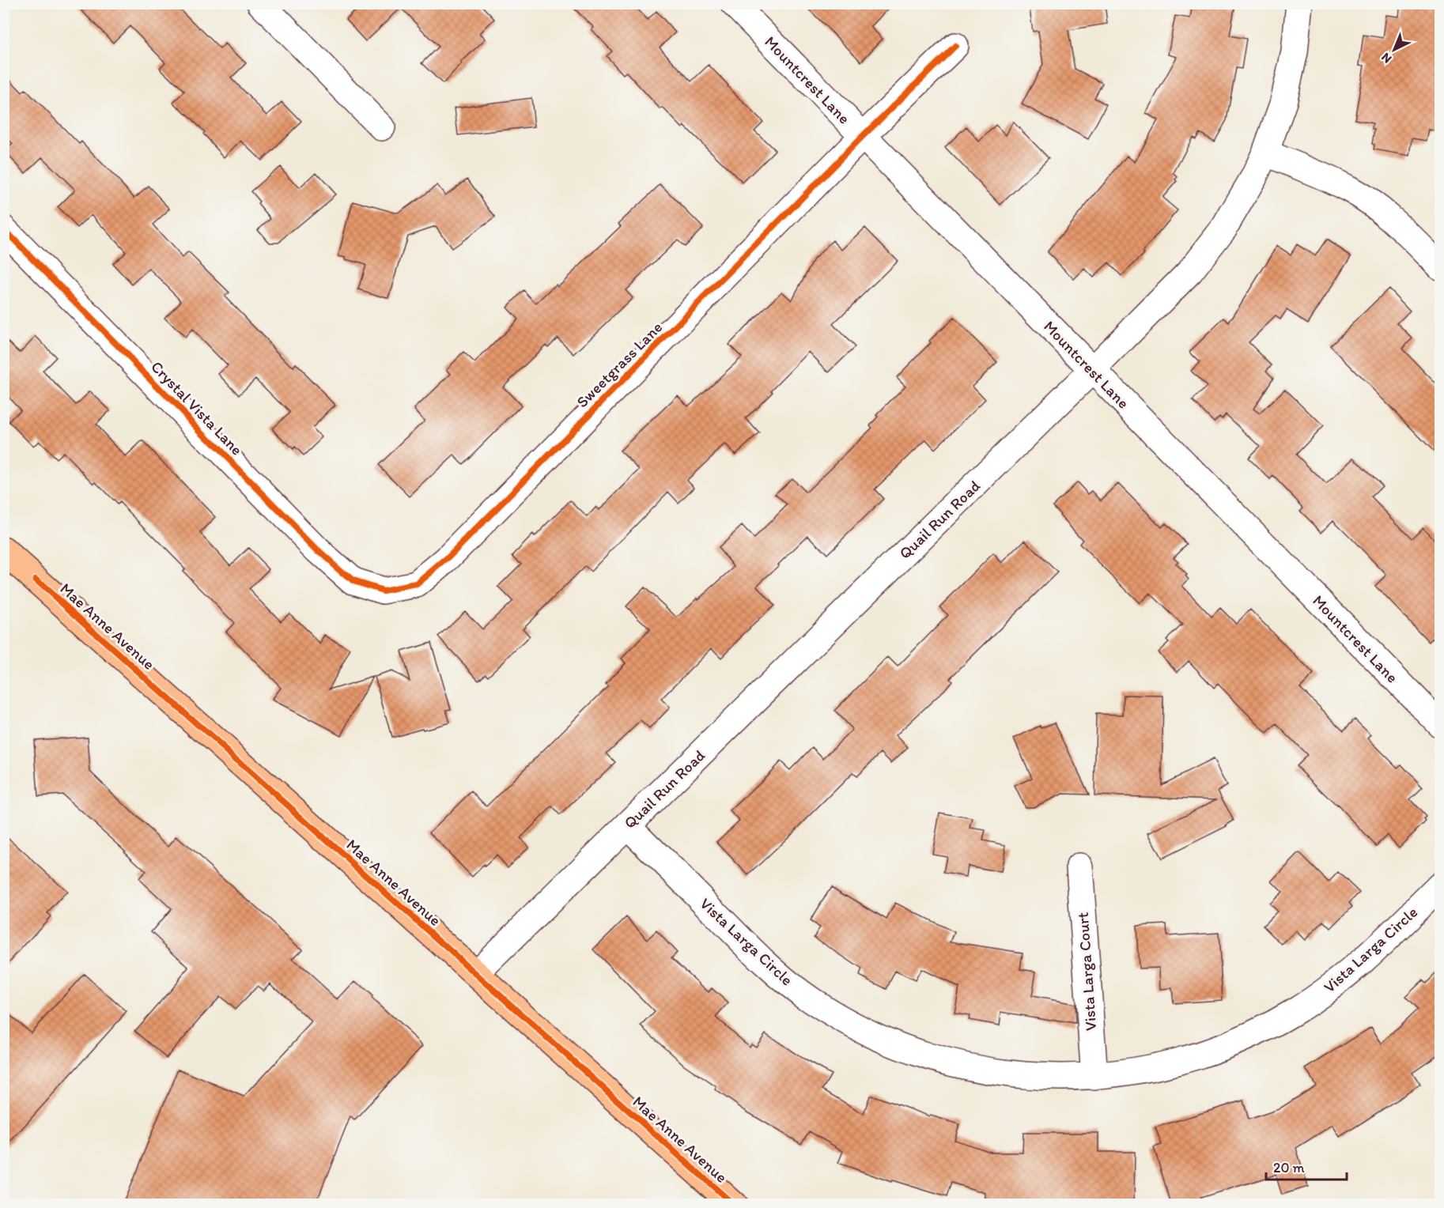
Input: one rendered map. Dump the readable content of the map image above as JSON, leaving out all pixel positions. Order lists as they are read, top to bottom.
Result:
{
  "streets": {
    "main road": ["Mae Anne Avenue"],
    "street": [
      "Mountcrest Lane",
      "Sweetgrass Lane",
      "Crystal Vista Lane",
      "Quail Run Road",
      "Vista Larga Circle",
      "Vista Larga Court"
    ]
  },
  "crossings": [
    ["Mountcrest Lane", "Sweetgrass Lane"],
    ["Mountcrest Lane", "Quail Run Road"],
    ["Sweetgrass Lane", "Crystal Vista Lane"],
    ["Quail Run Road", "Mae Anne Avenue"],
    ["Quail Run Road", "Vista Larga Circle"],
    ["Vista Larga Circle", "Vista Larga Court"]
  ],
  "scale_bar": "20 m",
  "north": "bottom left"
}
